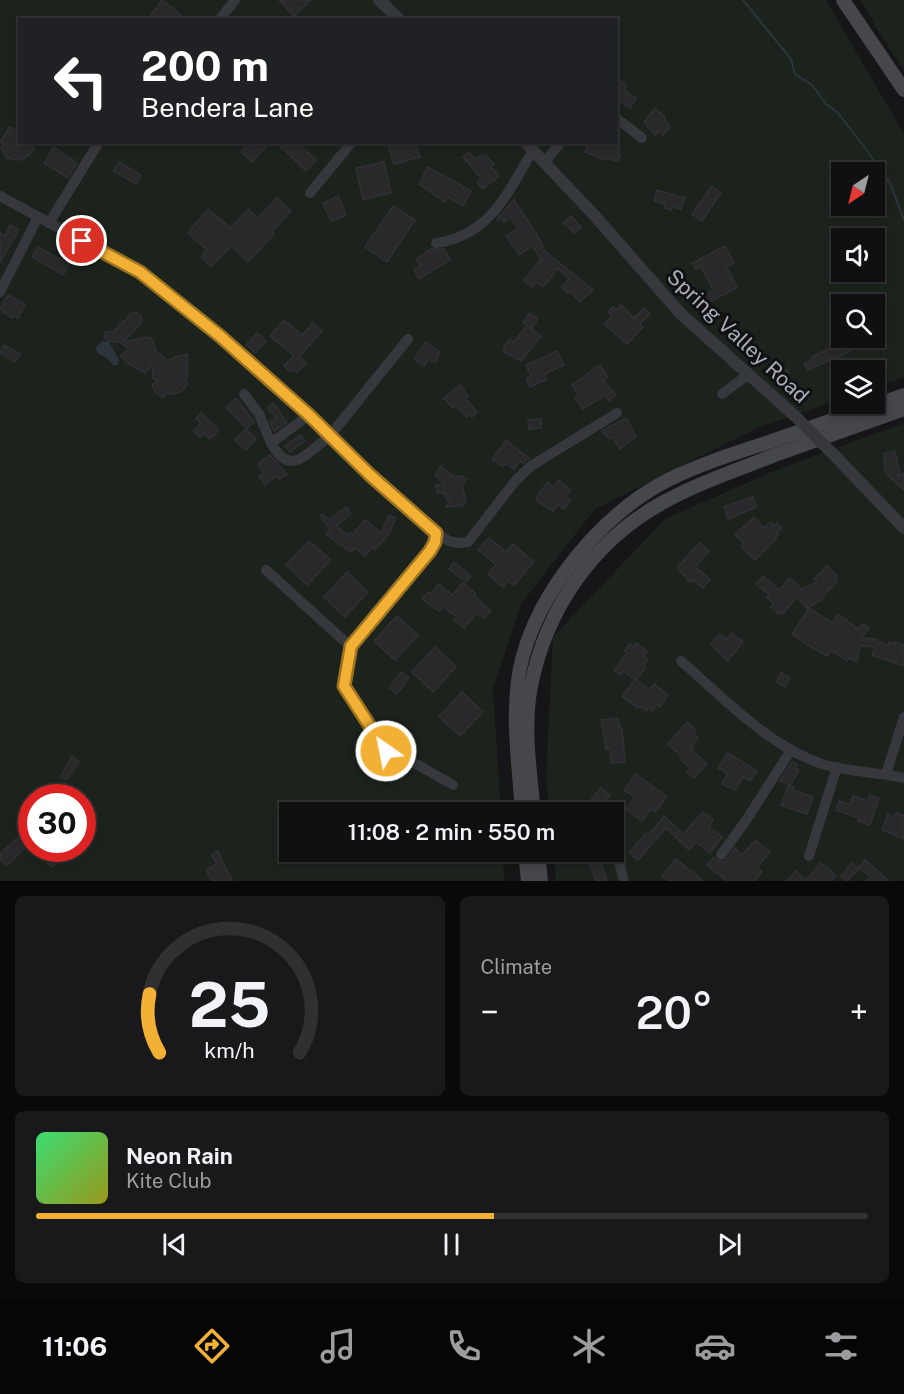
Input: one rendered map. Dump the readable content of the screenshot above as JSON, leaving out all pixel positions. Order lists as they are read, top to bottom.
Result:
{
  "streets": {
    "street": ["Spring Valley Road"]
  },
  "north": "bottom left",
  "page": {
    "turn": ["200 m", "Bendera Lane"],
    "limit": "30",
    "trip": "11:08 · 2 min · 550 m",
    "tile": "Climate",
    "heat": ["−", "20°", "+"],
    "song": ["Neon Rain", "Kite Club"],
    "tabs": "11:06",
    "gauge": ["25", "km/h"]
  }
}
